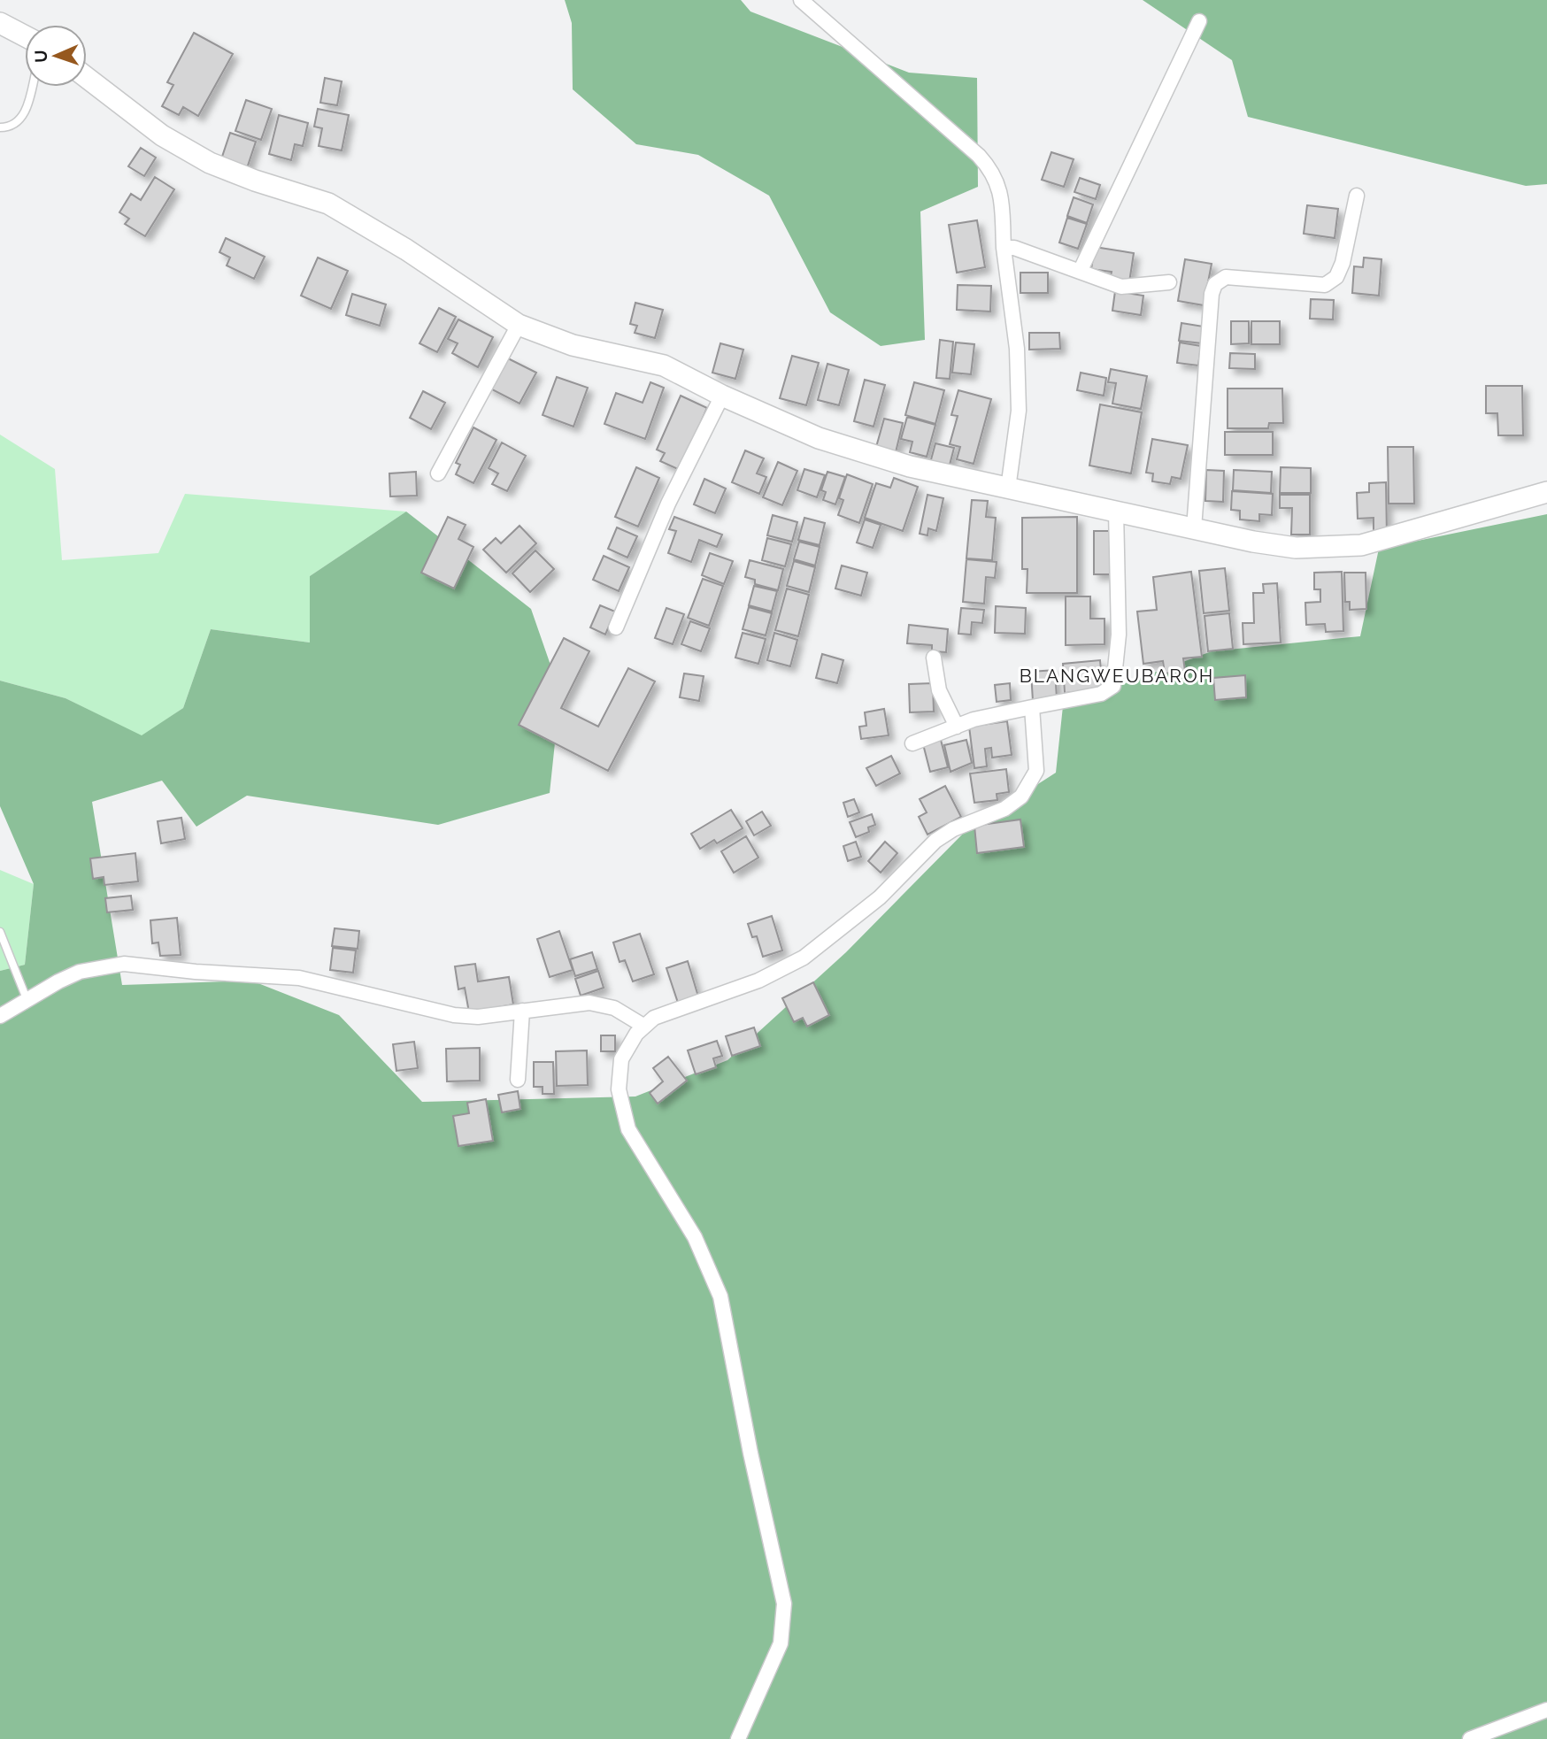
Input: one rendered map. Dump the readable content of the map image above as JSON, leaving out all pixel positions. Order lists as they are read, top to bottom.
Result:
{
  "districts": ["BLANGWEUBAROH"],
  "north": "left"
}
